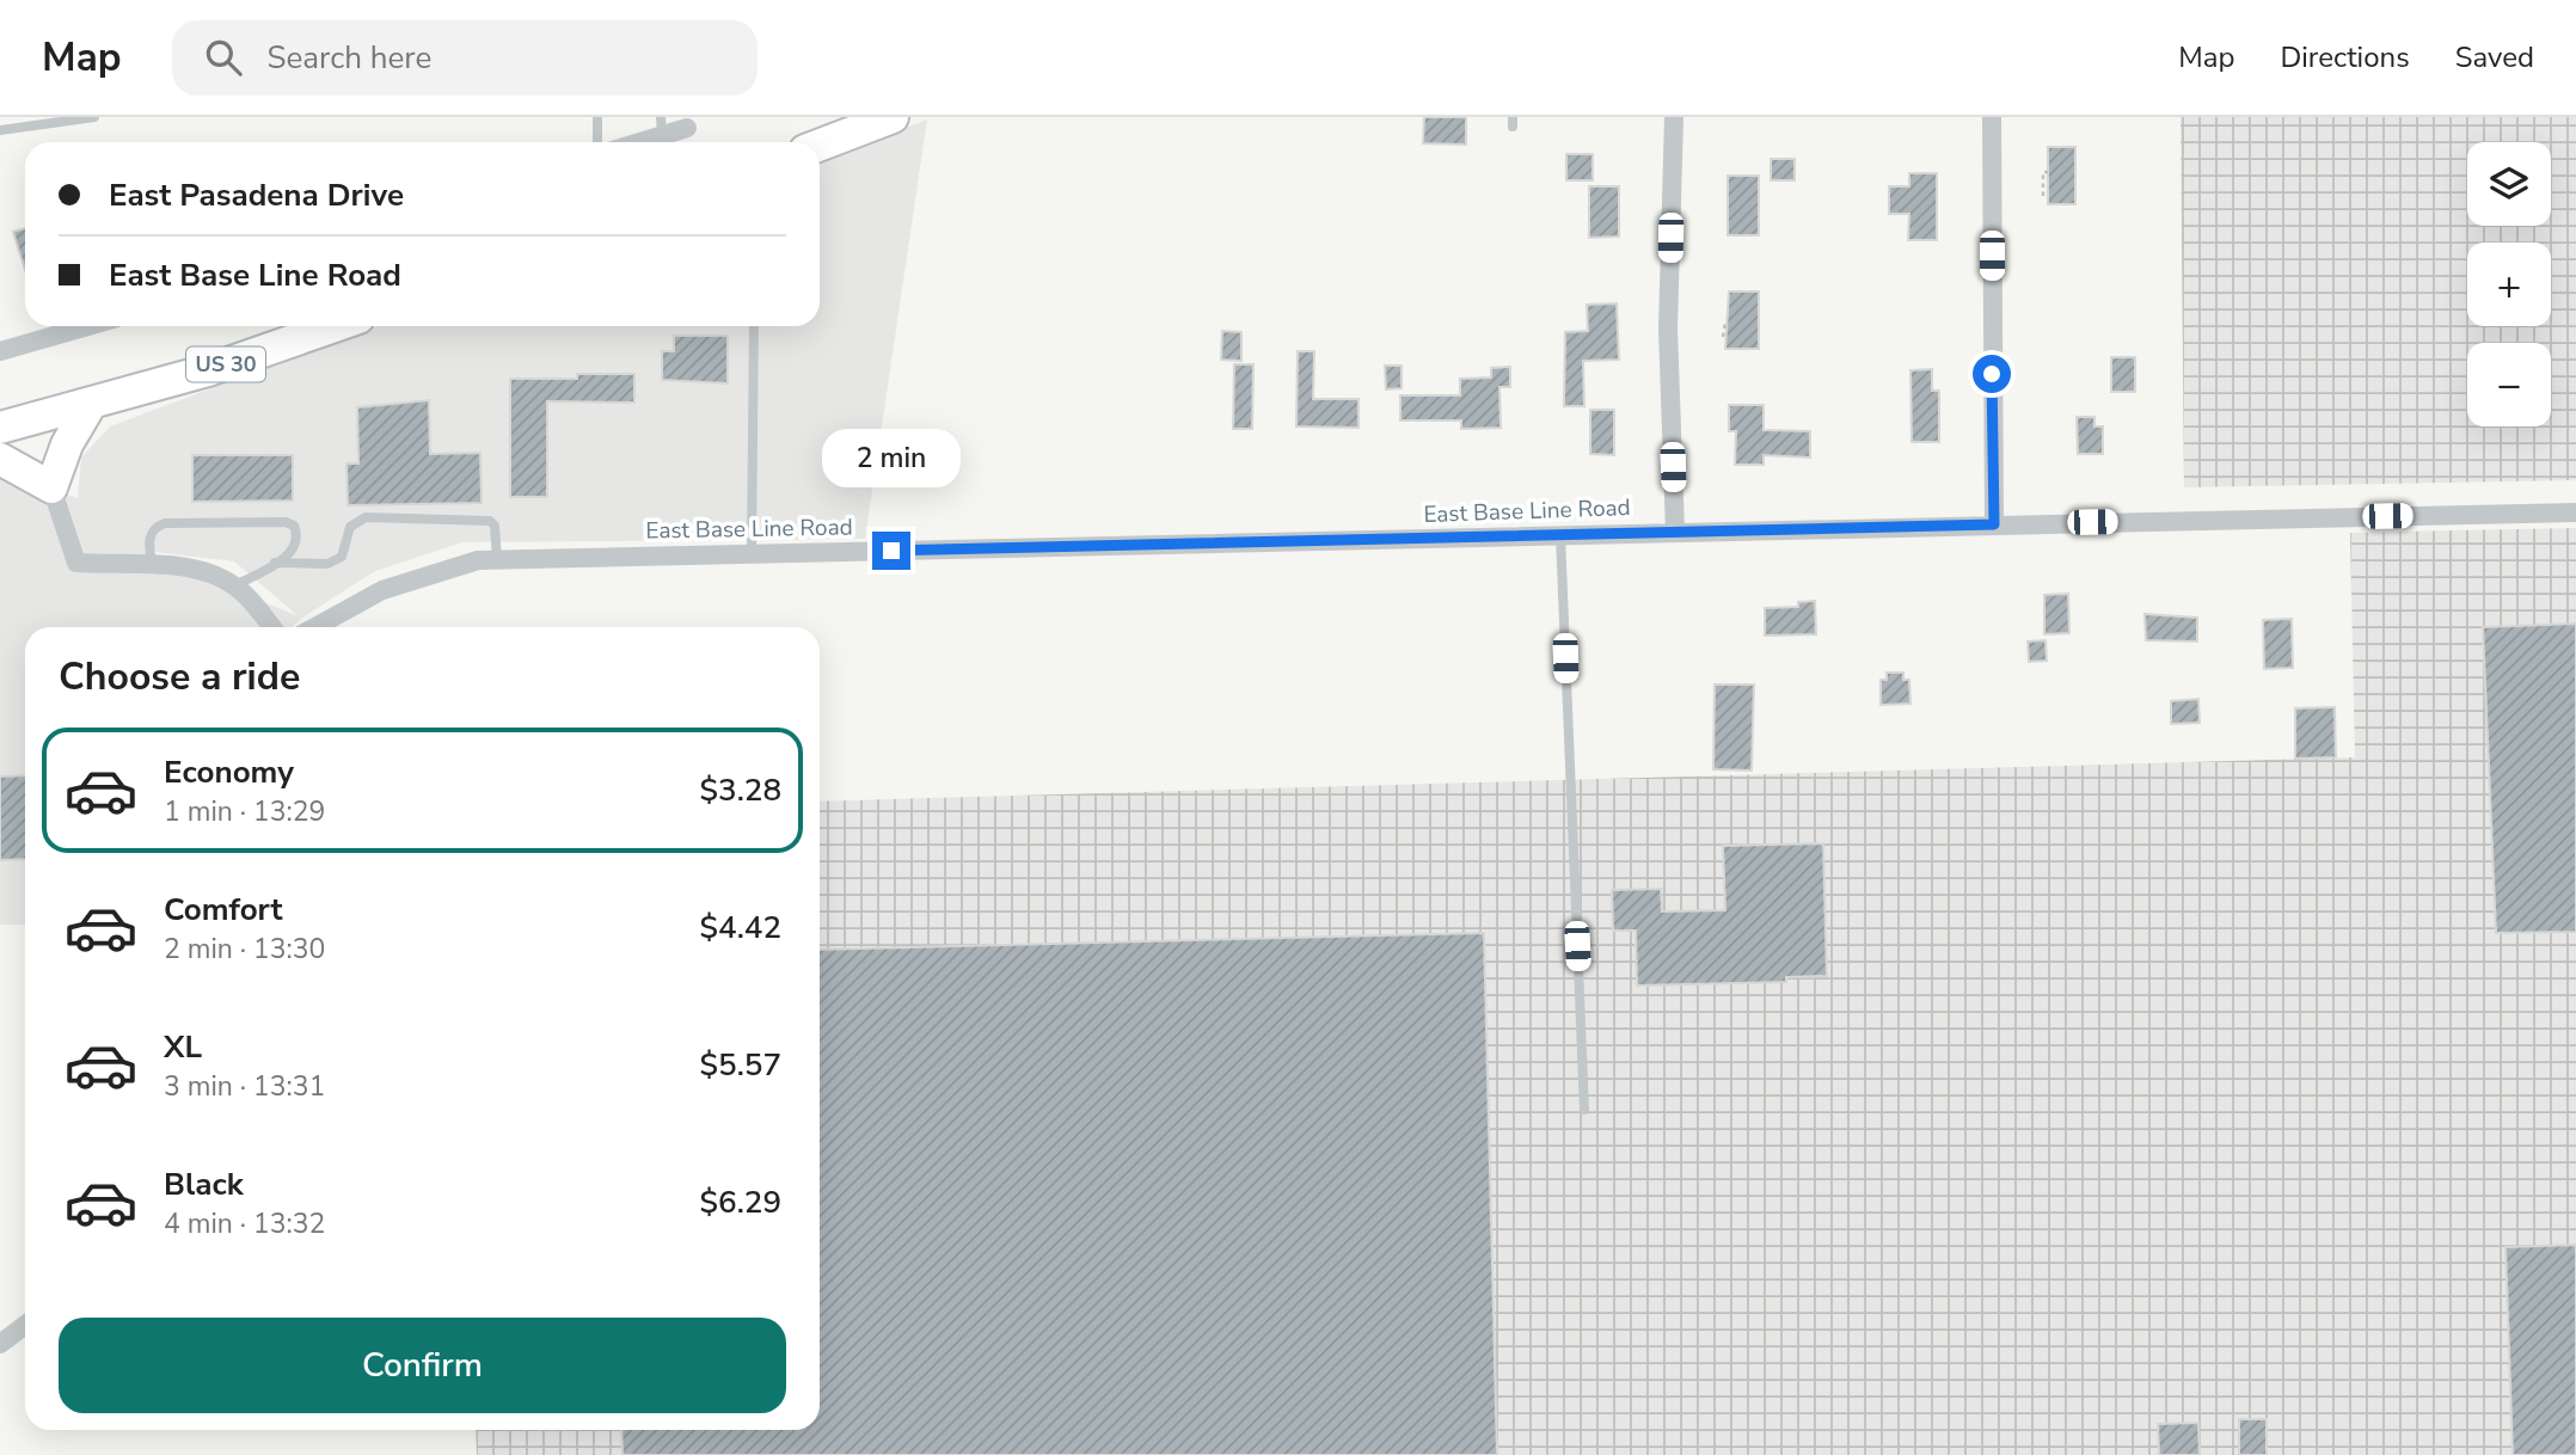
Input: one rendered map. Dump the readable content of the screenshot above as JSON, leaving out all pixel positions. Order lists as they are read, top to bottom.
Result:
{
  "streets": {
    "main road": ["US 30"],
    "street": ["East Base Line Road"]
  },
  "page": {
    "header": "Map",
    "search": "Search here",
    "nav": ["Map", "Directions", "Saved"],
    "map_buttons": ["+", "−"],
    "banner": ["East Pasadena Drive", "East Base Line Road"],
    "bubble": "2 min",
    "heading": "Choose a ride",
    "list": [
      {
        "name": "Economy",
        "note": "1 min · 13:29",
        "value": "$3.28"
      },
      {
        "name": "Comfort",
        "note": "2 min · 13:30",
        "value": "$4.42"
      },
      {
        "name": "XL",
        "note": "3 min · 13:31",
        "value": "$5.57"
      },
      {
        "name": "Black",
        "note": "4 min · 13:32",
        "value": "$6.29"
      }
    ],
    "buttons": "Confirm"
  }
}
